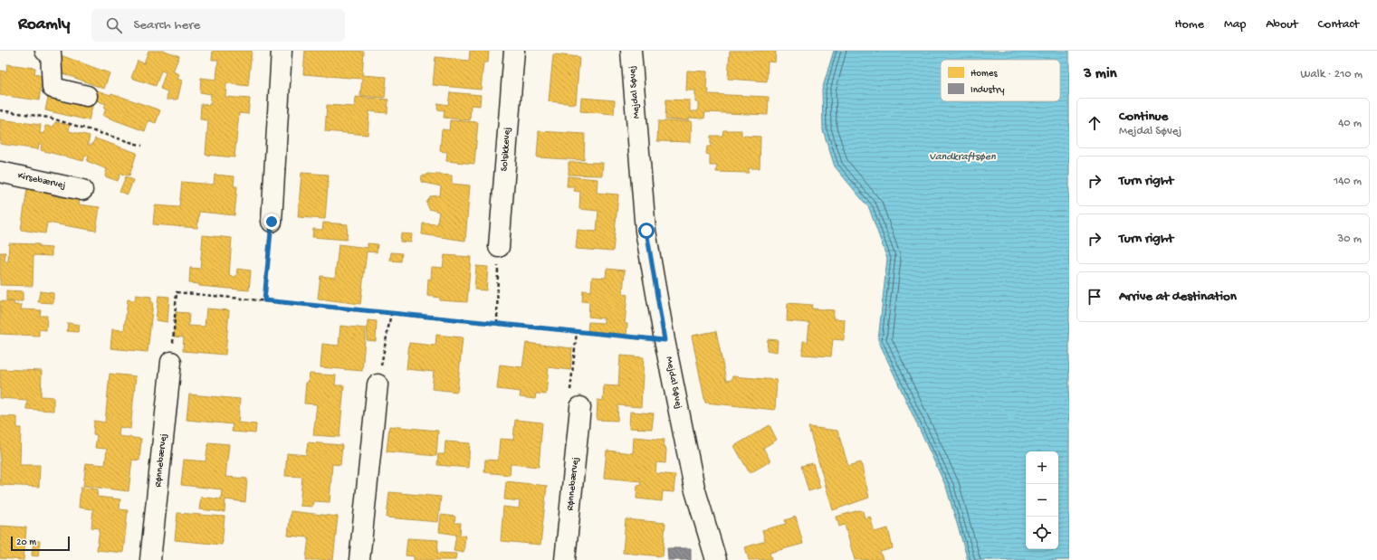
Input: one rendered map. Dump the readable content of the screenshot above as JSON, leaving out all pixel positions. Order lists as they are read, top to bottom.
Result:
{
  "streets": {
    "street": [
      "Mejdal Søvej",
      "Solsikkevej",
      "Kirsebærvej",
      "Rønnebærvej"
    ]
  },
  "water": ["Vandkraftsøen"],
  "legend": ["Homes", "Industry"],
  "scale_bar": "20 m",
  "page": {
    "header": "Roamly",
    "search": "Search here",
    "nav": [
      "Home",
      "Map",
      "About",
      "Contact"
    ],
    "heading": ["3 min", "Walk · 210 m"],
    "list": [
      ["Continue", "Mejdal Søvej", "40 m"],
      ["Turn right", "140 m"],
      ["Turn right", "30 m"],
      "Arrive at destination"
    ],
    "map_buttons": ["+", "−"],
    "scale": "20 m"
  }
}
